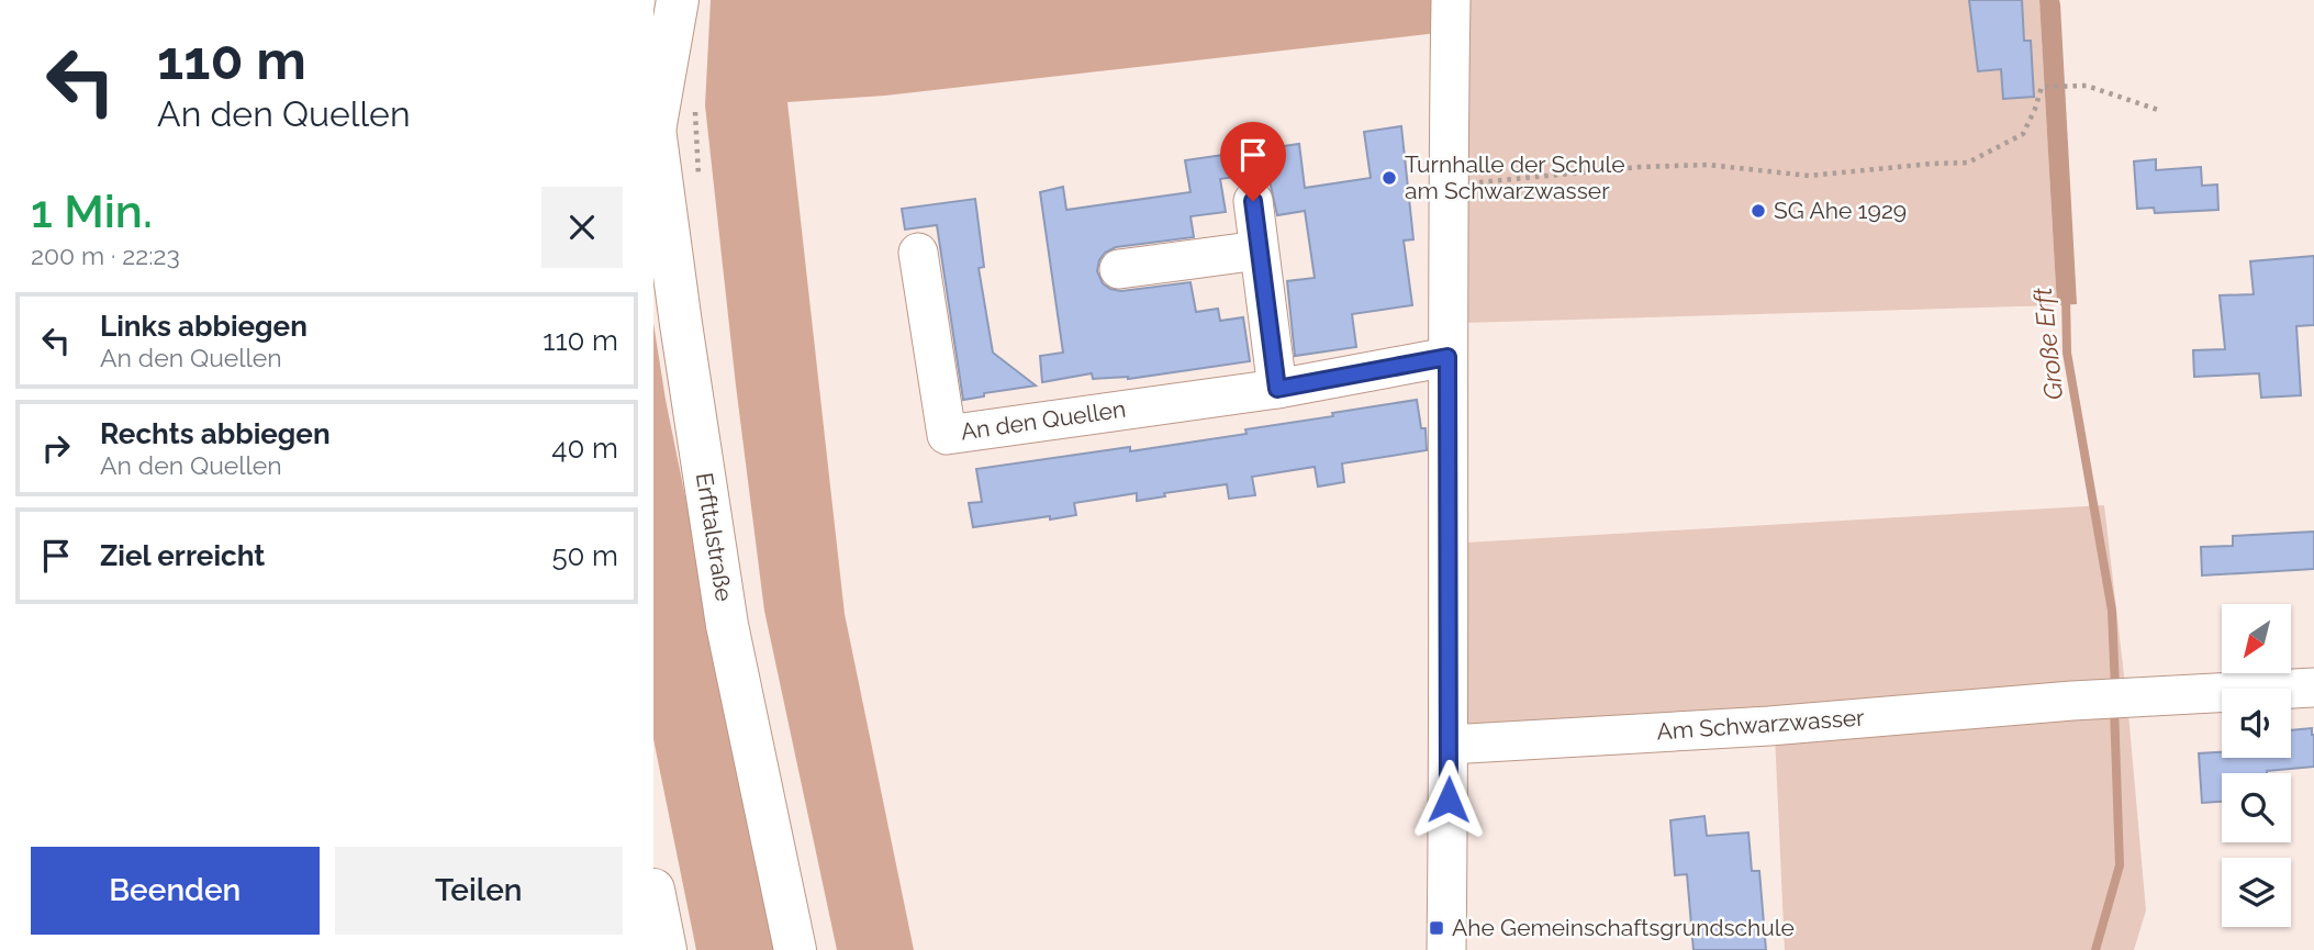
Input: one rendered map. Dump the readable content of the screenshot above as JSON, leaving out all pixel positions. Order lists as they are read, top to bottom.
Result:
{
  "streets": {
    "main road": ["Erfttalstraße"],
    "street": ["An den Quellen", "Am Schwarzwasser"]
  },
  "water": ["Große Erft"],
  "places": {
    "other": ["Turnhalle der Schule am Schwarzwasser", "SG Ahe 1929"],
    "transit": ["Ahe Gemeinschaftsgrundschule"]
  },
  "north": "bottom left",
  "page": {
    "turn": ["110 m", "An den Quellen"],
    "heading": ["1 Min.", "200 m · 22:23"],
    "list": [
      {
        "name": "Links abbiegen",
        "note": "An den Quellen",
        "value": "110 m"
      },
      {
        "name": "Rechts abbiegen",
        "note": "An den Quellen",
        "value": "40 m"
      },
      {
        "name": "Ziel erreicht",
        "value": "50 m"
      }
    ],
    "buttons": ["Beenden", "Teilen"]
  }
}
